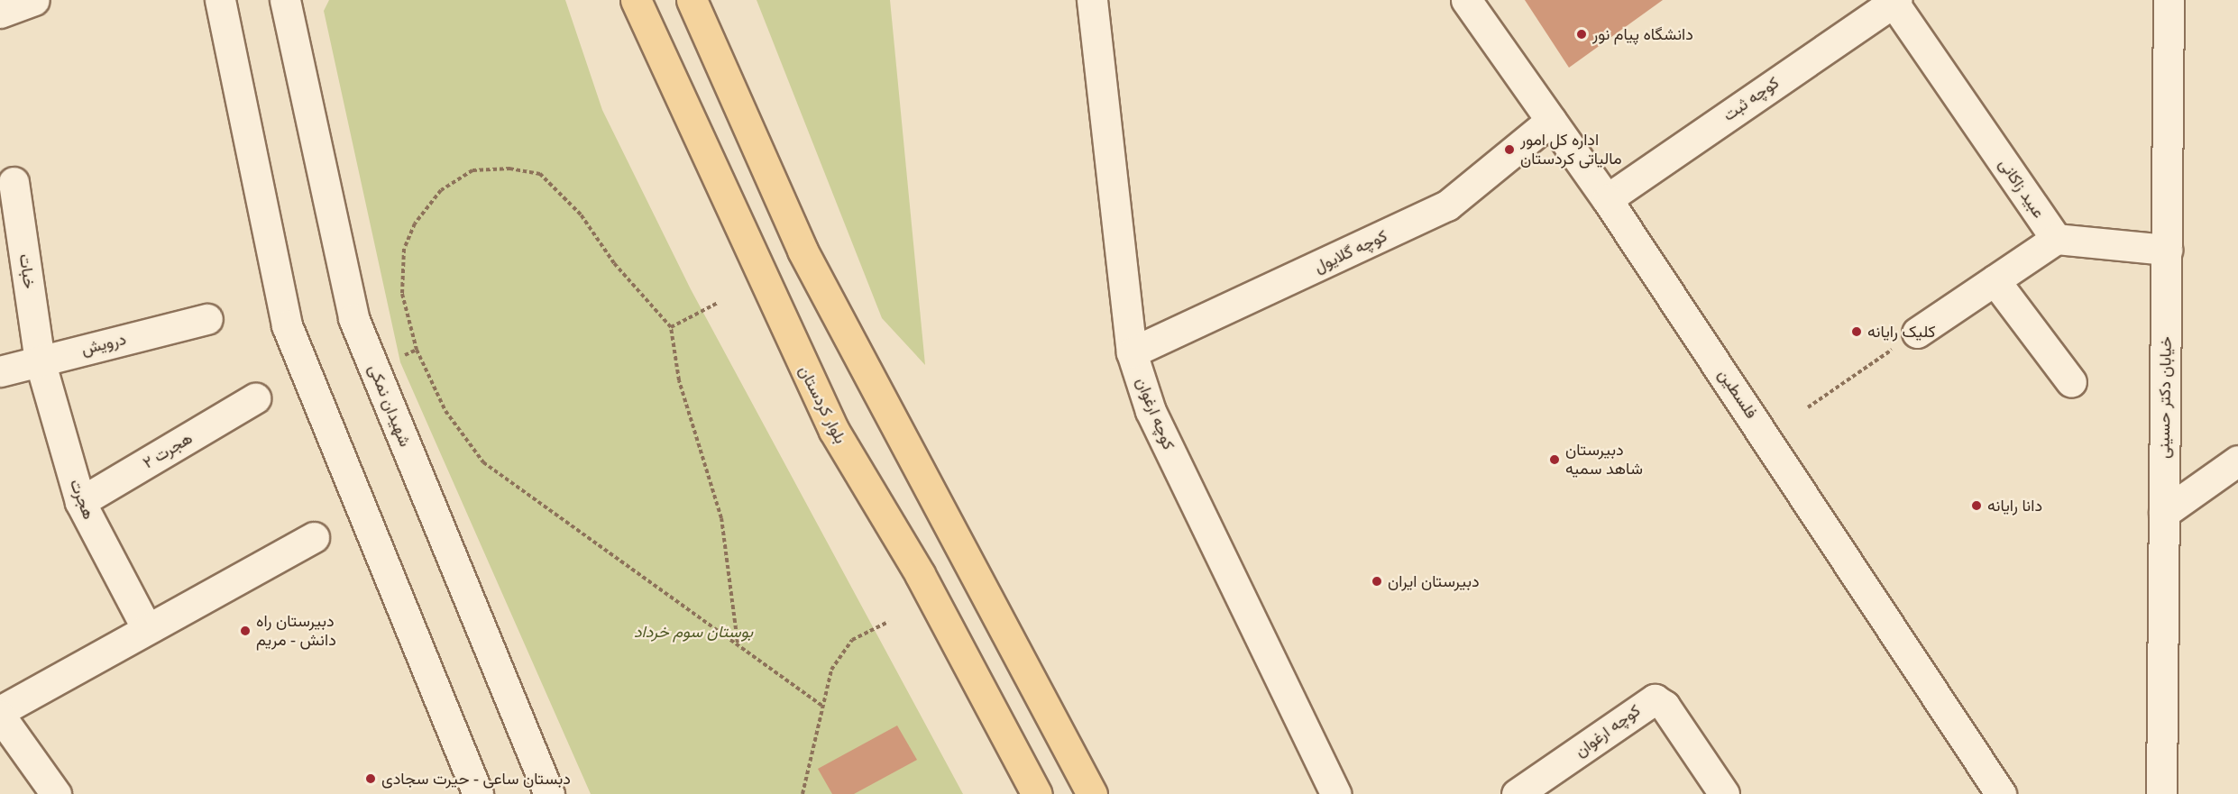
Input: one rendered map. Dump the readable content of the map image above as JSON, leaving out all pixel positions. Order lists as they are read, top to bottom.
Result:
{
  "streets": {
    "main road": ["بلوار کردستان"],
    "street": [
      "کوچه ثبت",
      "عبید زاکانی",
      "کوچه گلایول",
      "خبات",
      "درویش",
      "فلسطین",
      "خیابان دکتر حسینی",
      "شهیدان نمکی",
      "کوچه ارغوان",
      "هجرت ۲",
      "هجرت"
    ]
  },
  "crossings": [
    ["کوچه ثبت", "عبید زاکانی"],
    ["کوچه ثبت", "فلسطین"],
    ["کوچه گلایول", "فلسطین"],
    ["کوچه گلایول", "کوچه ارغوان"],
    ["خبات", "درویش"],
    ["خبات", "هجرت"],
    ["درویش", "هجرت"],
    ["هجرت ۲", "هجرت"]
  ],
  "parks": ["بوستان سوم خرداد"],
  "places": [
    "دانشگاه پیام نور",
    "اداره کل امور مالیاتی کردستان",
    "کلیک رایانه",
    "دبیرستان شاهد سمیه",
    "دانا رایانه",
    "دبیرستان ایران",
    "دبیرستان راه دانش - مریم",
    "دبستان ساعی - حیرت سجادی"
  ]
}
